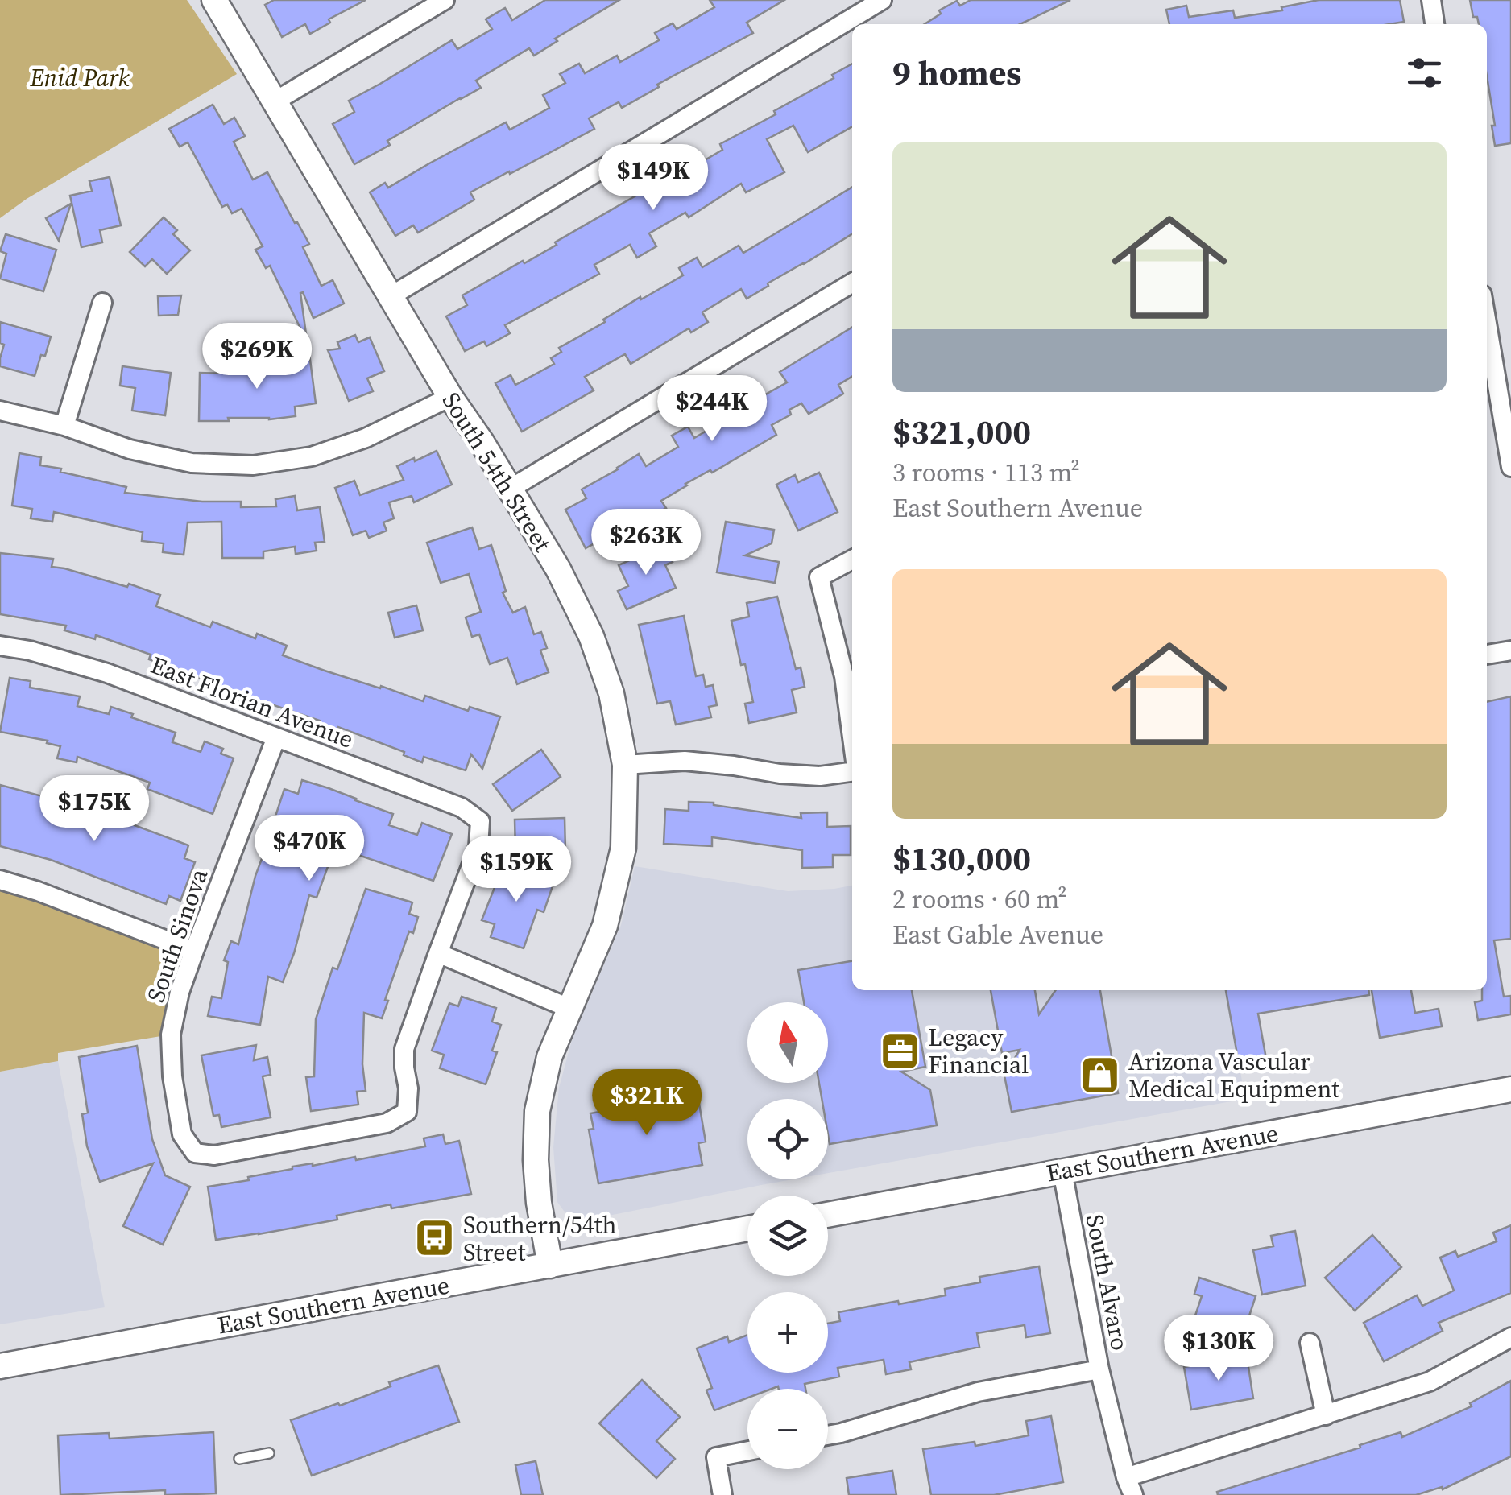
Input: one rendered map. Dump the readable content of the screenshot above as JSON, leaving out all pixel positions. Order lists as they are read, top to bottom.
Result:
{
  "streets": {
    "main road": ["South 54th Street", "East Southern Avenue"],
    "street": ["East Florian Avenue", "South Sinova", "South Alvaro"]
  },
  "crossings": [
    ["South 54th Street", "East Southern Avenue"],
    ["East Florian Avenue", "South Sinova"],
    ["East Southern Avenue", "South Alvaro"]
  ],
  "parks": ["Enid Park"],
  "places": {
    "office": ["Legacy Financial"],
    "shop": ["Arizona Vascular Medical Equipment"],
    "bus stop": ["Southern/54th Street"]
  },
  "north": "top",
  "page": {
    "heading": "9 homes",
    "list": [
      {
        "name": "$321,000",
        "note": "3 rooms · 113 m² · East Southern Avenue"
      },
      {
        "name": "$130,000",
        "note": "2 rooms · 60 m² · East Gable Avenue"
      }
    ],
    "price": [
      "$149K",
      "$269K",
      "$244K",
      "$263K",
      "$175K",
      "$470K",
      "$159K",
      "$321K",
      "$130K"
    ],
    "map_buttons": ["+", "−"]
  }
}
